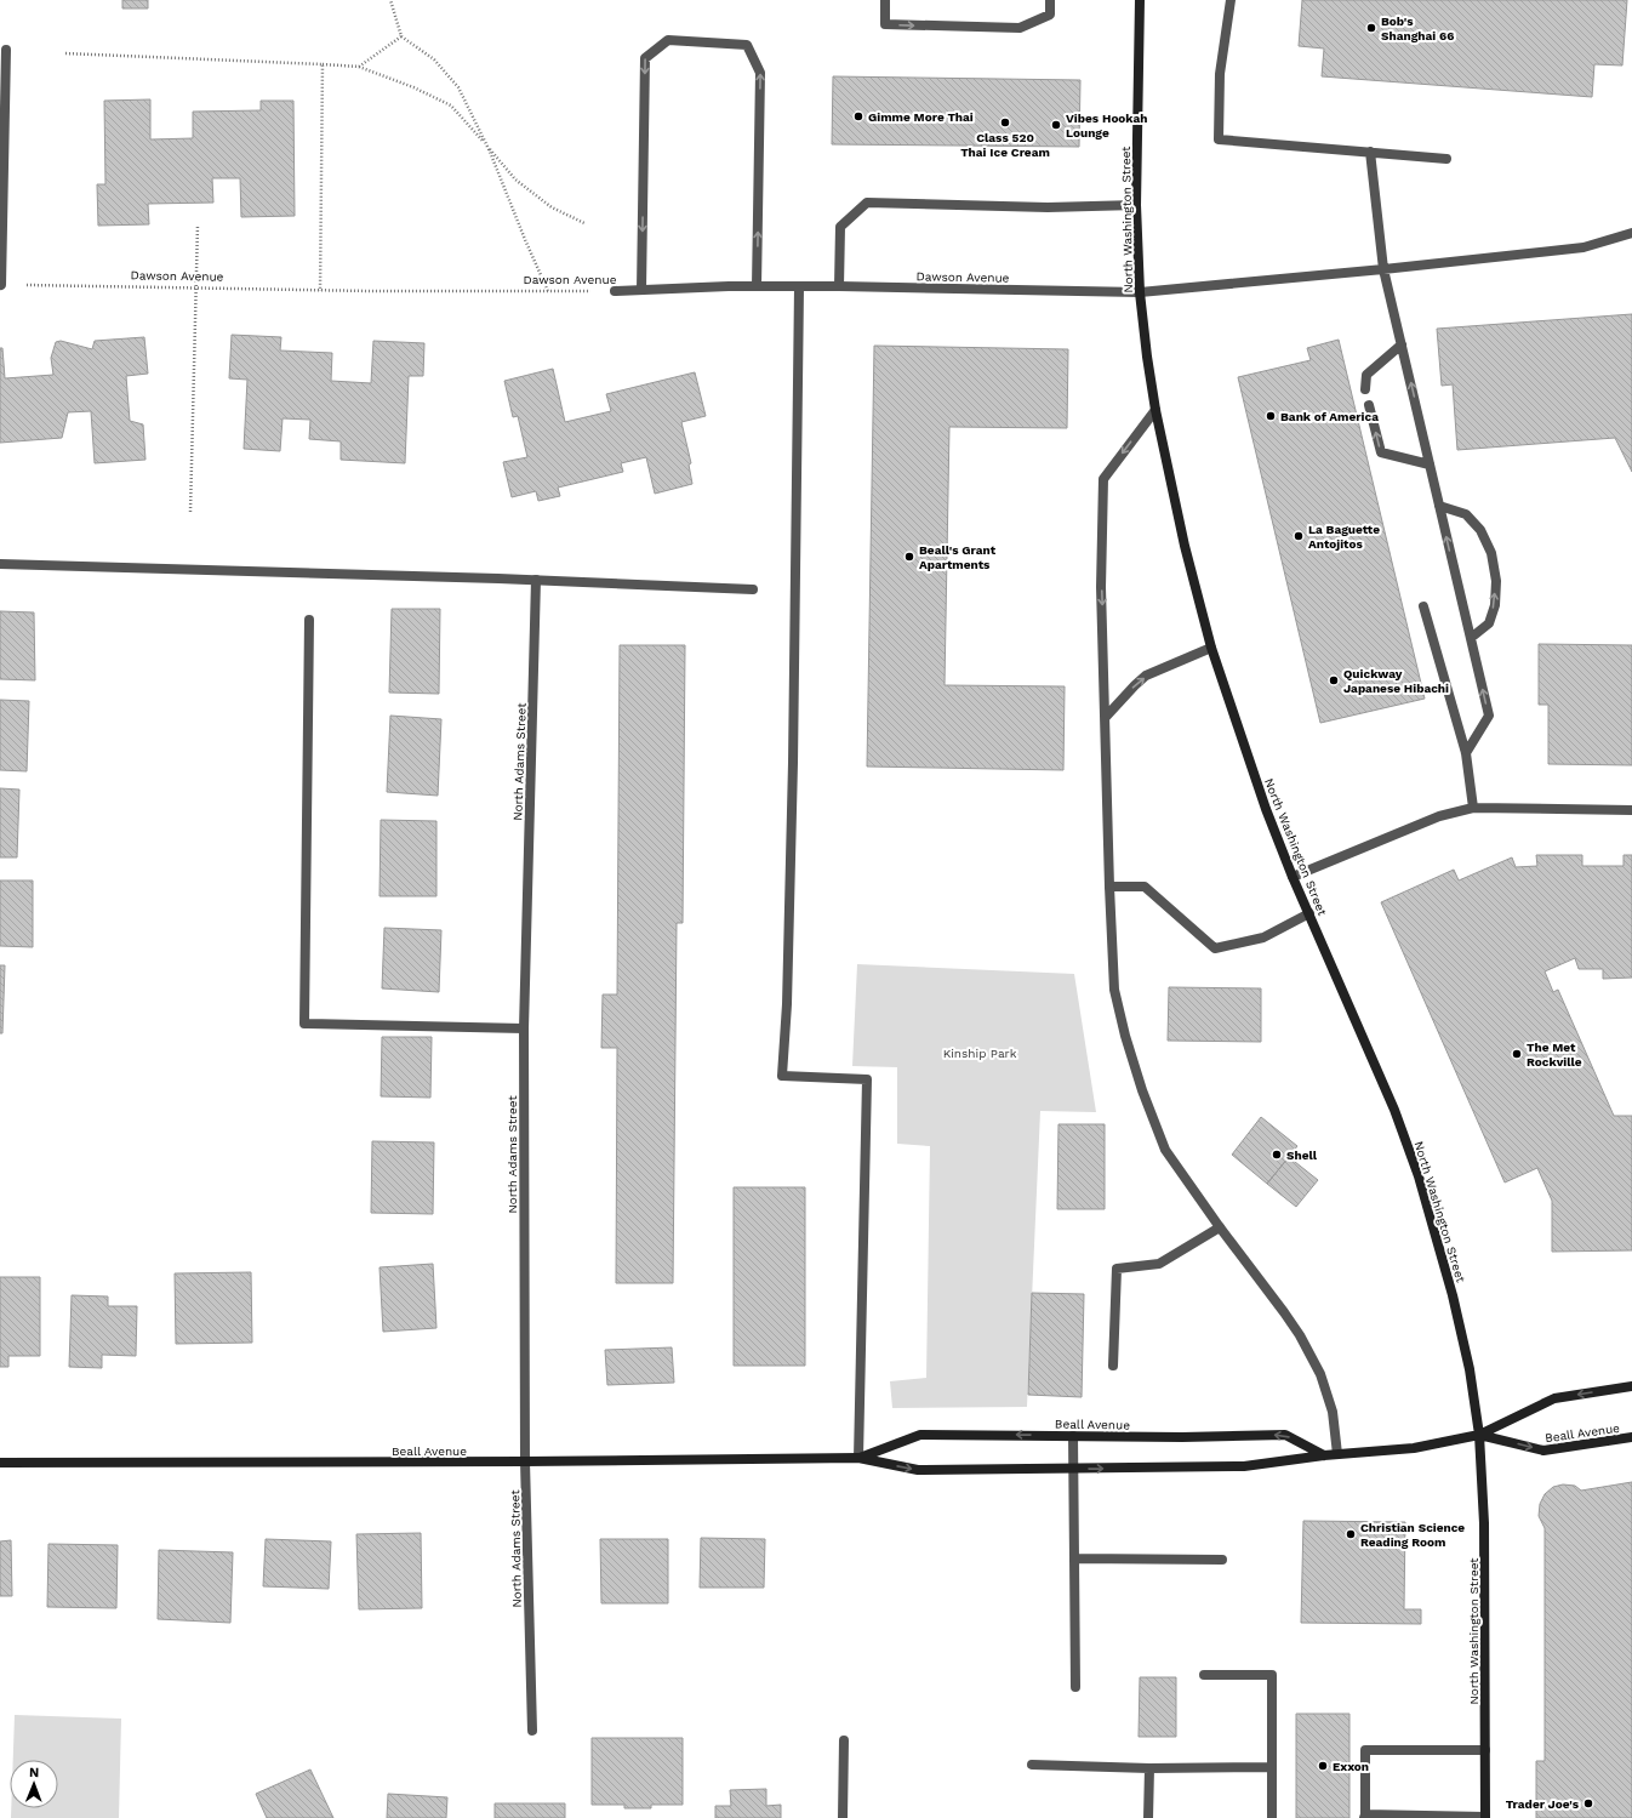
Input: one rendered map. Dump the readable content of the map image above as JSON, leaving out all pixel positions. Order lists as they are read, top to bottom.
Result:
{
  "streets": {
    "street": [
      "North Washington Street",
      "Dawson Avenue",
      "North Adams Street",
      "Beall Avenue"
    ]
  },
  "crossings": [
    ["North Washington Street", "Dawson Avenue"],
    ["North Washington Street", "Beall Avenue"],
    ["North Adams Street", "Beall Avenue"]
  ],
  "parks": ["Kinship Park"],
  "places": [
    "Bob's Shanghai 66",
    "Gimme More Thai",
    "Class 520 Thai Ice Cream",
    "Vibes Hookah Lounge",
    "Bank of America",
    "La Baguette Antojitos",
    "Beall's Grant Apartments",
    "Quickway Japanese Hibachi",
    "The Met Rockville",
    "Shell",
    "Christian Science Reading Room",
    "Exxon",
    "Trader Joe's"
  ],
  "north": "top"
}
